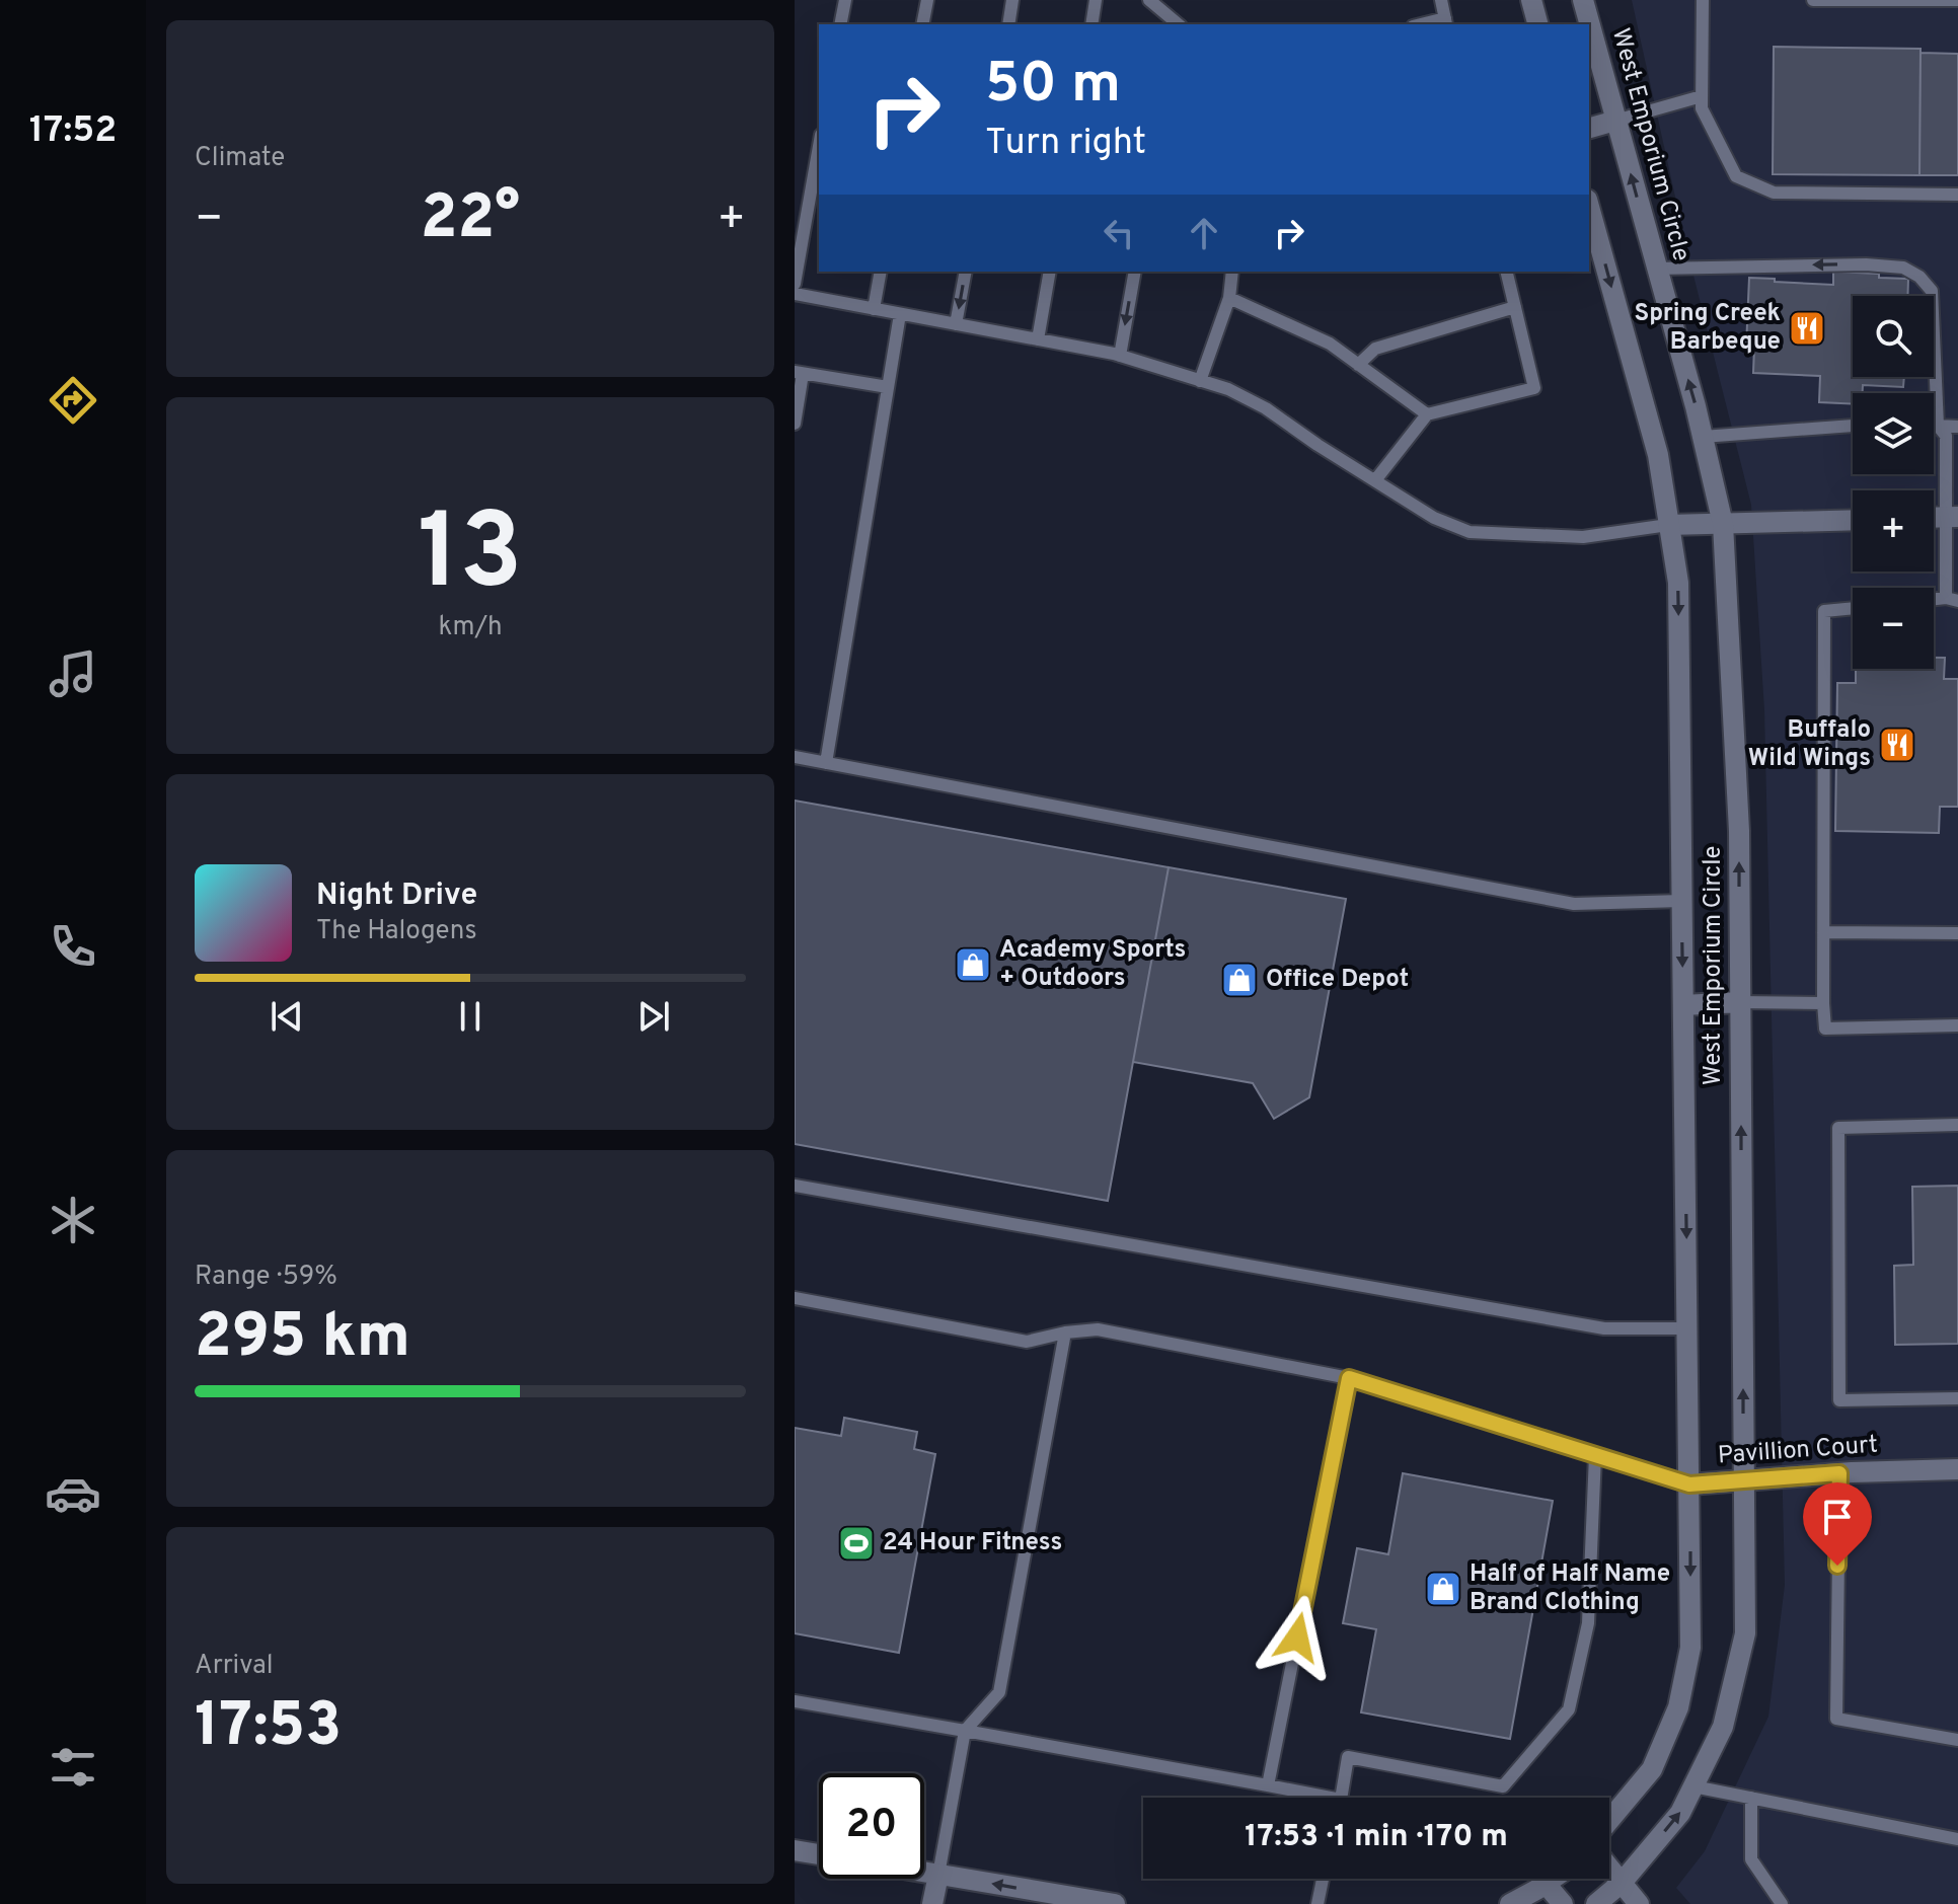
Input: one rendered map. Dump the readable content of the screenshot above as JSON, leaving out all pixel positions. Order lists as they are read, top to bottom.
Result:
{
  "streets": {
    "street": ["West Emporium Circle", "Pavillion Court"]
  },
  "crossings": [
    ["West Emporium Circle", "Pavillion Court"]
  ],
  "places": {
    "restaurant": ["Spring Creek Barbeque", "Buffalo Wild Wings"],
    "shop": ["Academy Sports + Outdoors", "Office Depot", "Half of Half Name Brand Clothing"],
    "sports": ["24 Hour Fitness"]
  },
  "page": {
    "tabs": "17:52",
    "tile": [
      "Climate",
      ["13", "km/h"],
      ["Range · 59%", "295 km"],
      ["Arrival", "17:53"]
    ],
    "turn": ["50 m", "Turn right"],
    "heat": ["−", "22°", "+"],
    "map_buttons": ["+", "−"],
    "song": ["Night Drive", "The Halogens"],
    "limit": "20",
    "trip": "17:53 · 1 min · 170 m"
  }
}
